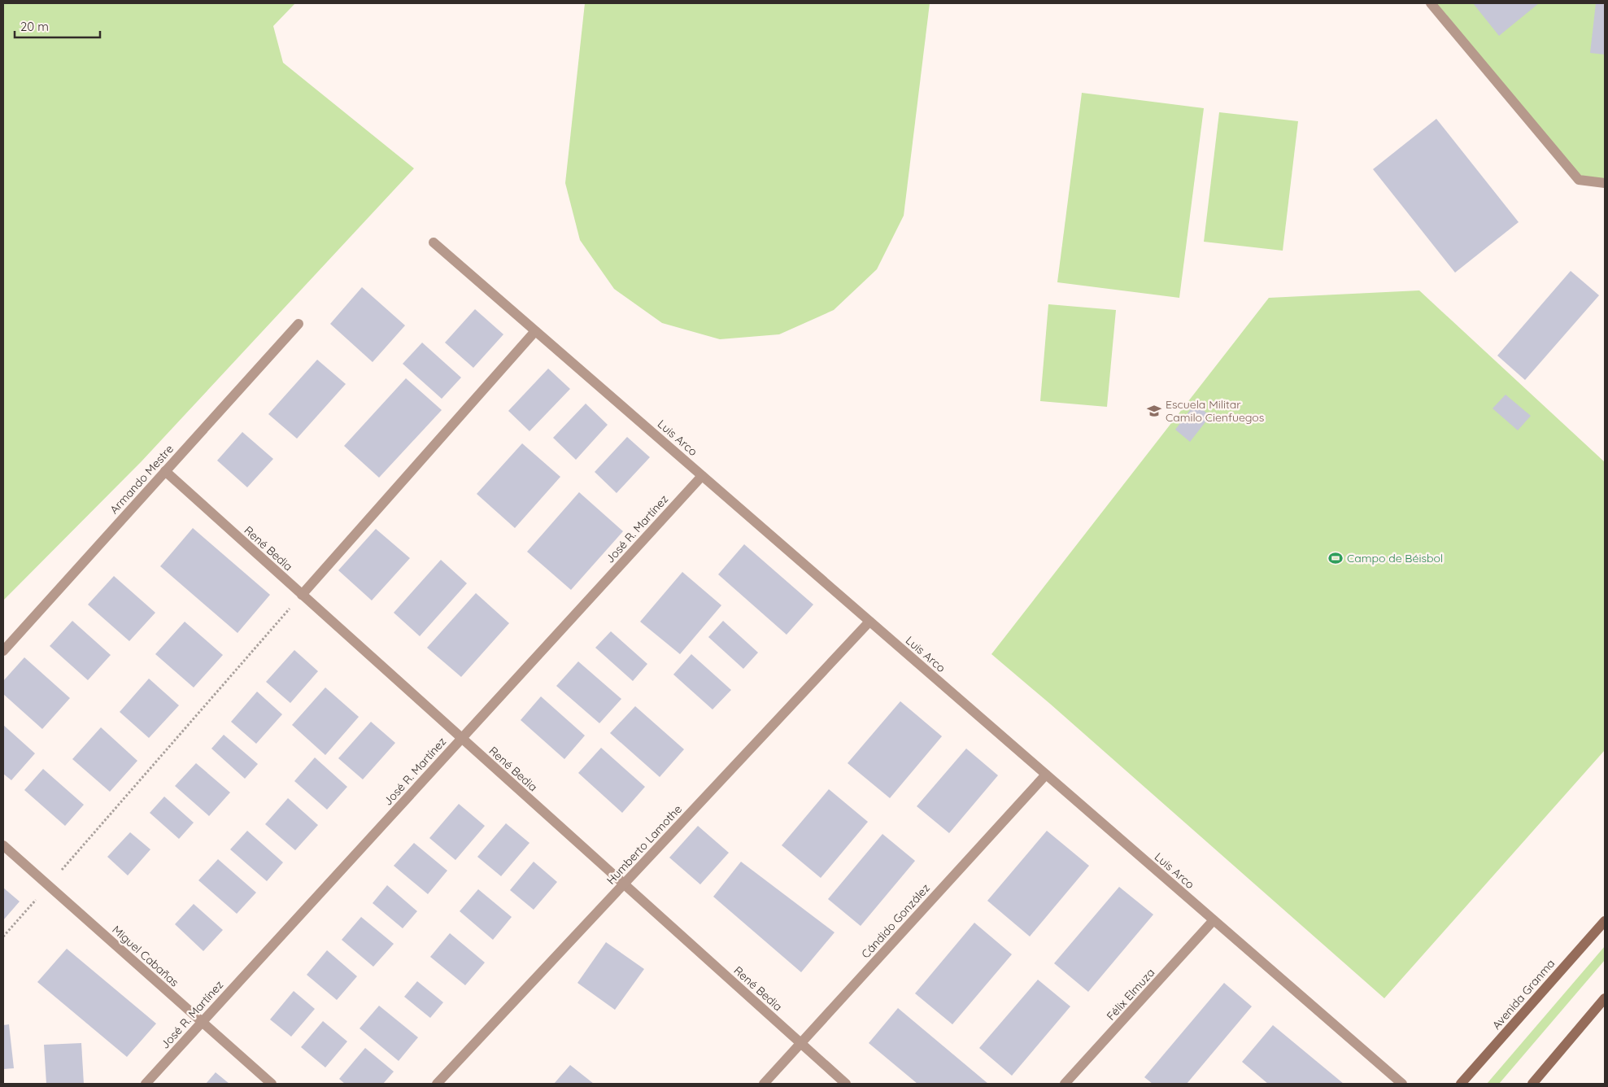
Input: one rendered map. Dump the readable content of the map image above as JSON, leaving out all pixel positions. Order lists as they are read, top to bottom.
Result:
{
  "streets": {
    "main road": ["Avenida Granma"],
    "street": [
      "Luis Arco",
      "Armando Mestre",
      "José R. Martínez",
      "René Bedia",
      "Humberto Lamothe",
      "Cándido González",
      "Miguel Cabañas",
      "Félix Elmuza"
    ]
  },
  "crossings": [
    ["Luis Arco", "José R. Martínez"],
    ["Luis Arco", "Humberto Lamothe"],
    ["Luis Arco", "Cándido González"],
    ["Luis Arco", "Félix Elmuza"],
    ["Armando Mestre", "René Bedia"],
    ["José R. Martínez", "René Bedia"],
    ["José R. Martínez", "Miguel Cabañas"],
    ["René Bedia", "Humberto Lamothe"],
    ["René Bedia", "Cándido González"]
  ],
  "places": {
    "school or university": ["Escuela Militar Camilo Cienfuegos"],
    "sports": ["Campo de Béisbol"]
  },
  "scale_bar": "20 m"
}
